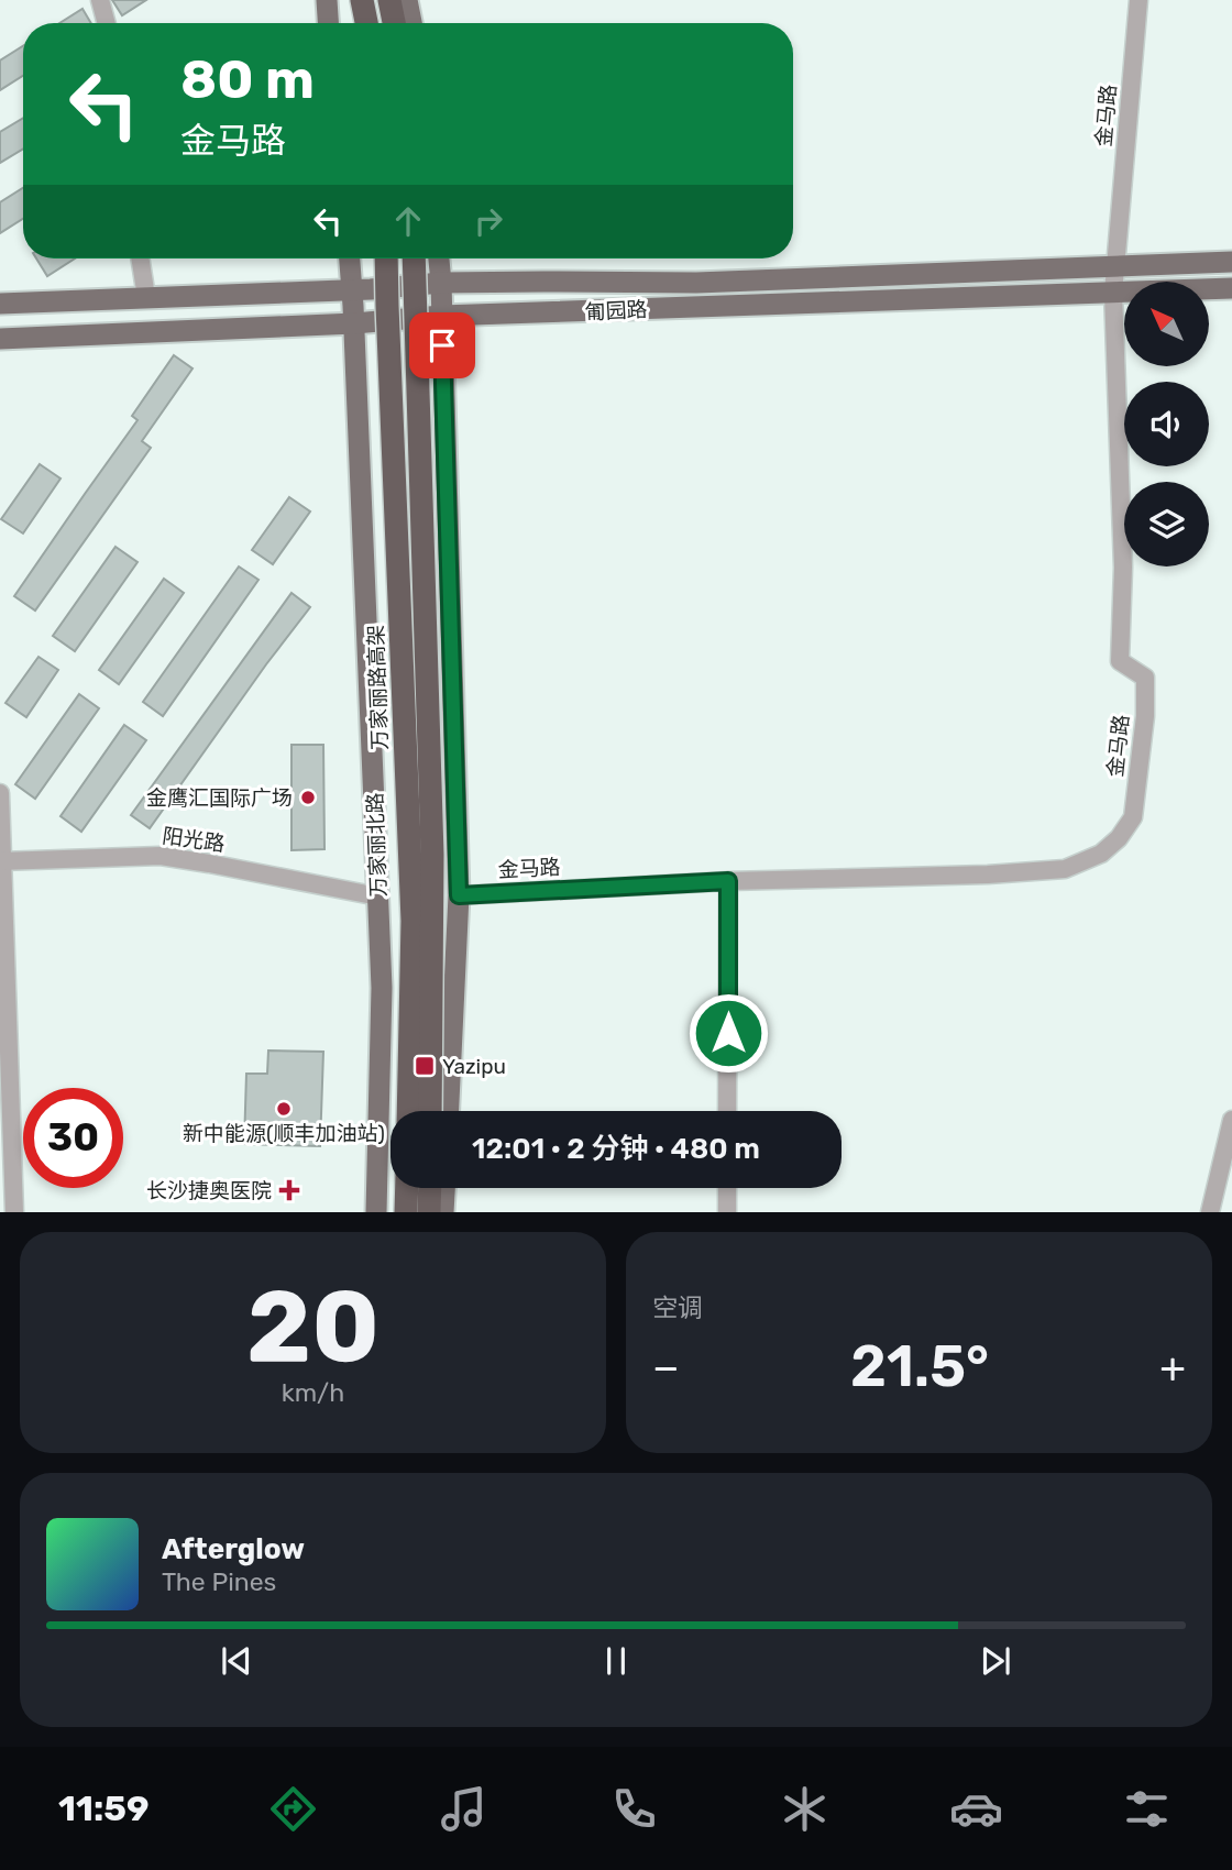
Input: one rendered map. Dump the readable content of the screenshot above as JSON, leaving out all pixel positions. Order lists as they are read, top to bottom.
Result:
{
  "streets": {
    "highway": ["万家丽路高架"],
    "main road": ["匍园路", "万家丽北路"],
    "street": ["金马路", "阳光路"]
  },
  "crossings": [
    ["金马路", "匍园路"],
    ["匍园路", "万家丽北路"],
    ["阳光路", "万家丽北路"]
  ],
  "places": {
    "other": ["金鹰汇国际广场", "新中能源(顺丰加油站)"],
    "transit": ["Yazipu"],
    "health": ["长沙捷奥医院"]
  },
  "north": "top left",
  "page": {
    "turn": ["80 m", "金马路"],
    "limit": "30",
    "trip": "12:01 · 2 分钟 · 480 m",
    "tile": [
      ["20", "km/h"],
      "空调"
    ],
    "heat": ["−", "21.5°", "+"],
    "song": ["Afterglow", "The Pines"],
    "tabs": "11:59"
  }
}
